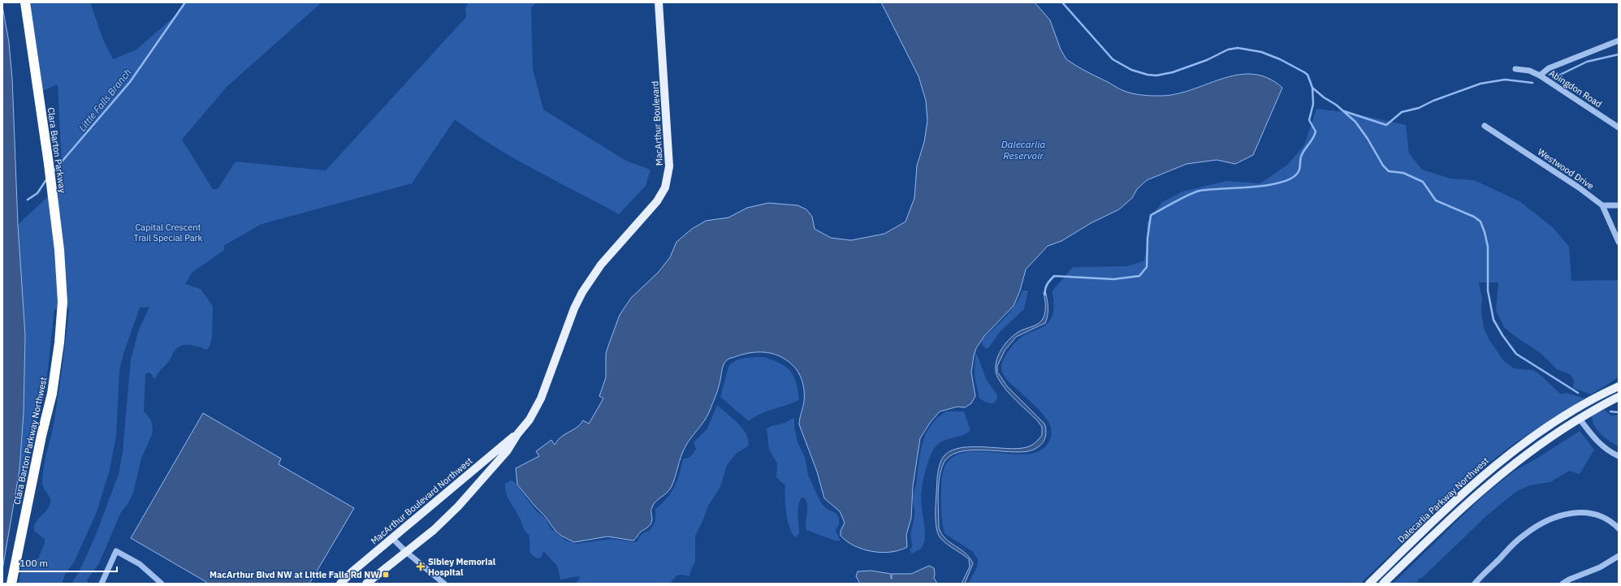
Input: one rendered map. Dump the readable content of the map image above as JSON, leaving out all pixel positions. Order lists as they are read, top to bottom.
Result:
{
  "streets": {
    "highway": ["Clara Barton Parkway", "Clara Barton Parkway Northwest"],
    "main road": ["MacArthur Boulevard", "Dalecarlia Parkway Northwest", "MacArthur Boulevard Northwest"],
    "street": ["Abingdon Road", "Westwood Drive"]
  },
  "crossings": [
    ["MacArthur Boulevard", "MacArthur Boulevard Northwest"],
    ["Clara Barton Parkway", "Clara Barton Parkway Northwest"]
  ],
  "water": ["Little Falls Branch", "Dalecarlia Reservoir"],
  "parks": ["Capital Crescent Trail Special Park"],
  "places": {
    "health": ["Sibley Memorial Hospital"],
    "transit": ["MacArthur Blvd NW at Little Falls Rd NW"]
  },
  "scale_bar": "100 m"
}
